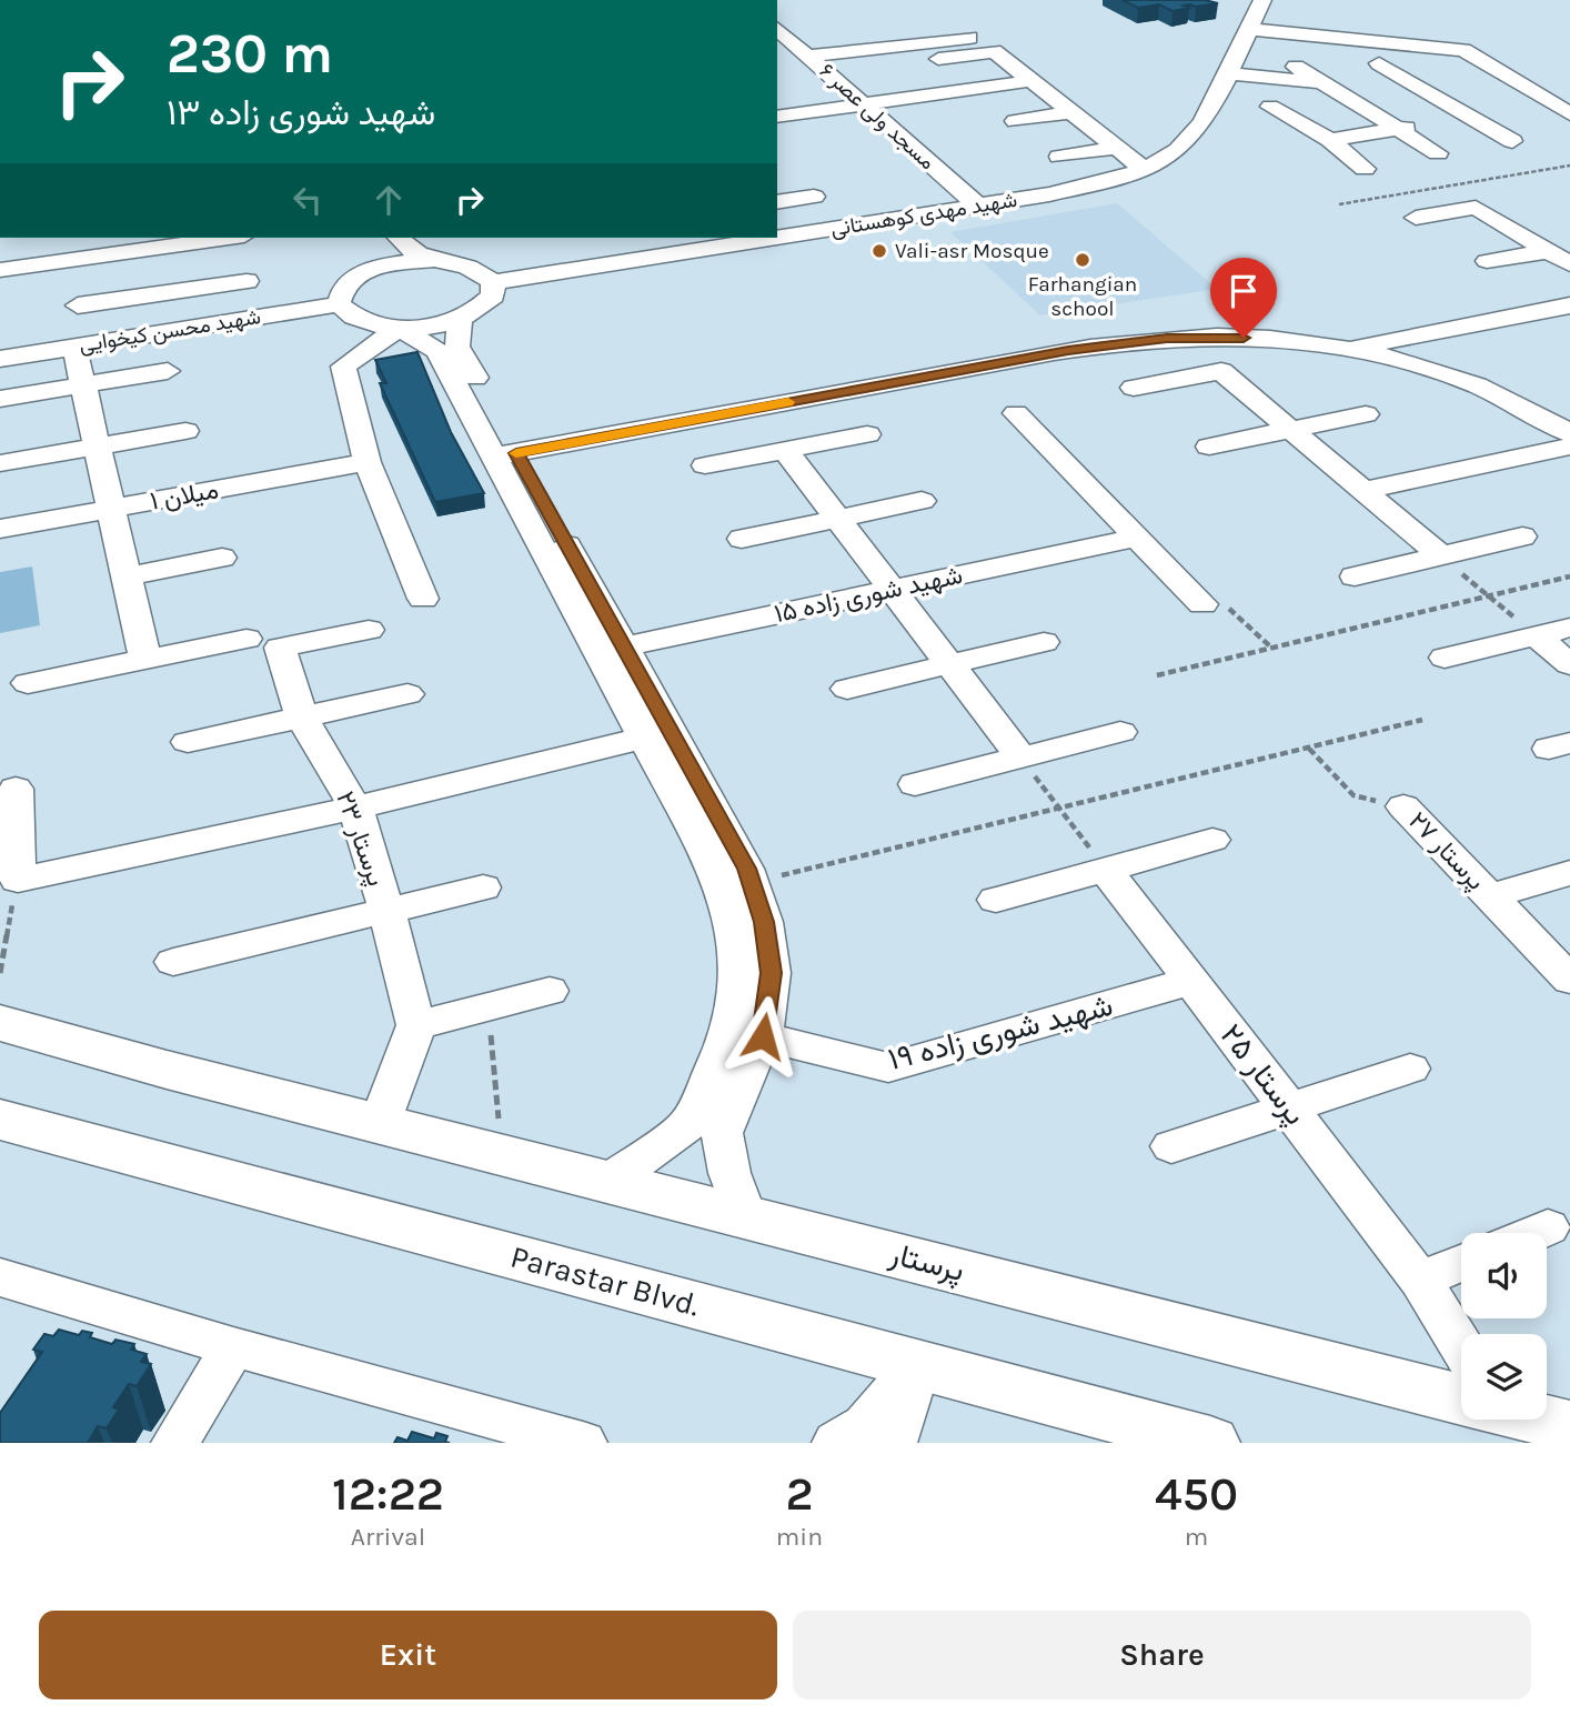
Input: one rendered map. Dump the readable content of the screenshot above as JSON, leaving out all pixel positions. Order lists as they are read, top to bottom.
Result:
{
  "streets": {
    "main road": ["پرستار", "Parastar Blvd."],
    "street": [
      "مسجد ولی عصر ۶",
      "شهید مهدی کوهستانی",
      "شهید محسن کیخوایی",
      "میلان ۱",
      "شهید شوری زاده ۱۵",
      "پرستار ۲۳",
      "پرستار ۲۷",
      "شهید شوری زاده ۱۹",
      "پرستار ۲۵"
    ]
  },
  "crossings": [
    ["مسجد ولی عصر ۶", "شهید مهدی کوهستانی"],
    ["شهید شوری زاده ۱۹", "پرستار ۲۵"]
  ],
  "places": ["Vali-asr Mosque", "Farhangian school"],
  "page": {
    "turn": ["230 m", "شهید شوری زاده ۱۳"],
    "eta": [
      "12:22",
      "Arrival",
      "2",
      "min",
      "450",
      "m"
    ],
    "buttons": ["Exit", "Share"]
  }
}
